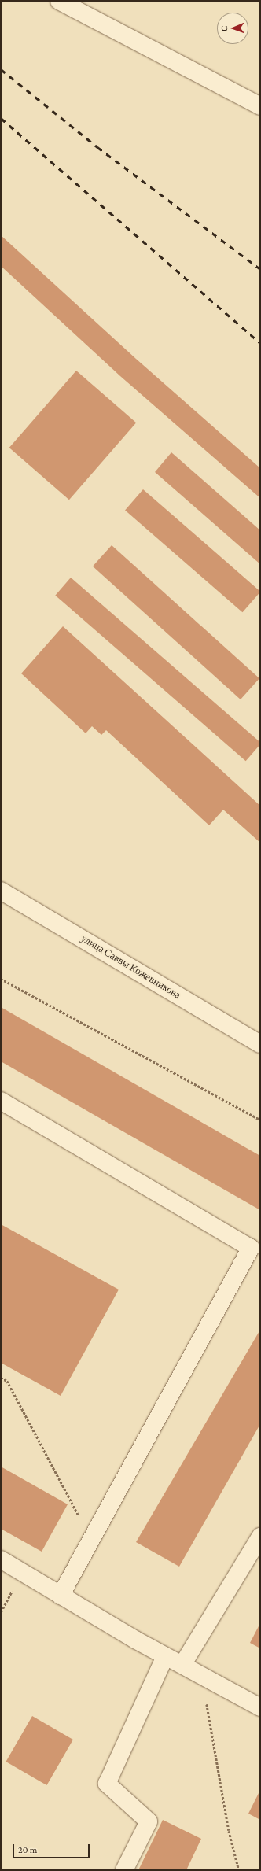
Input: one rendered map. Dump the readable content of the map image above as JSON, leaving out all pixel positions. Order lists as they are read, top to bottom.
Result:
{
  "streets": {
    "street": ["улица Саввы Кожевникова"]
  },
  "scale_bar": "20 m",
  "north": "left"
}
